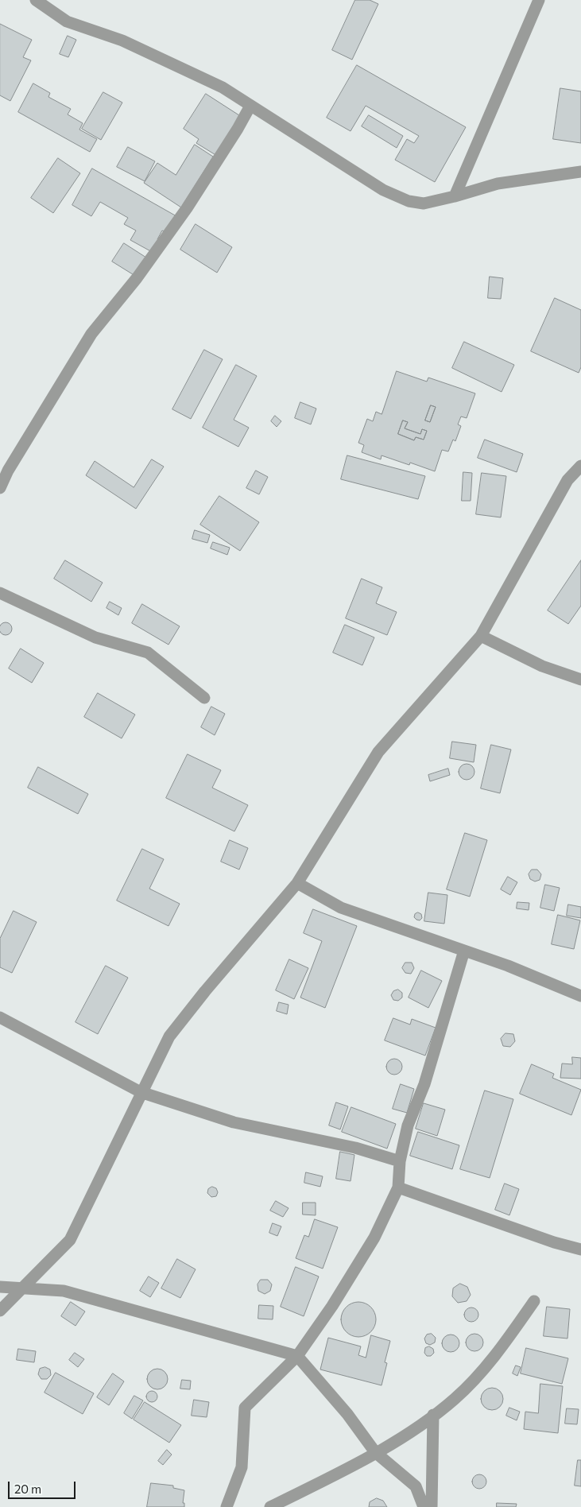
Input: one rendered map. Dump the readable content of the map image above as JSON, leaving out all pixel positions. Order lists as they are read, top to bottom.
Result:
{
  "scale_bar": "20 m"
}
